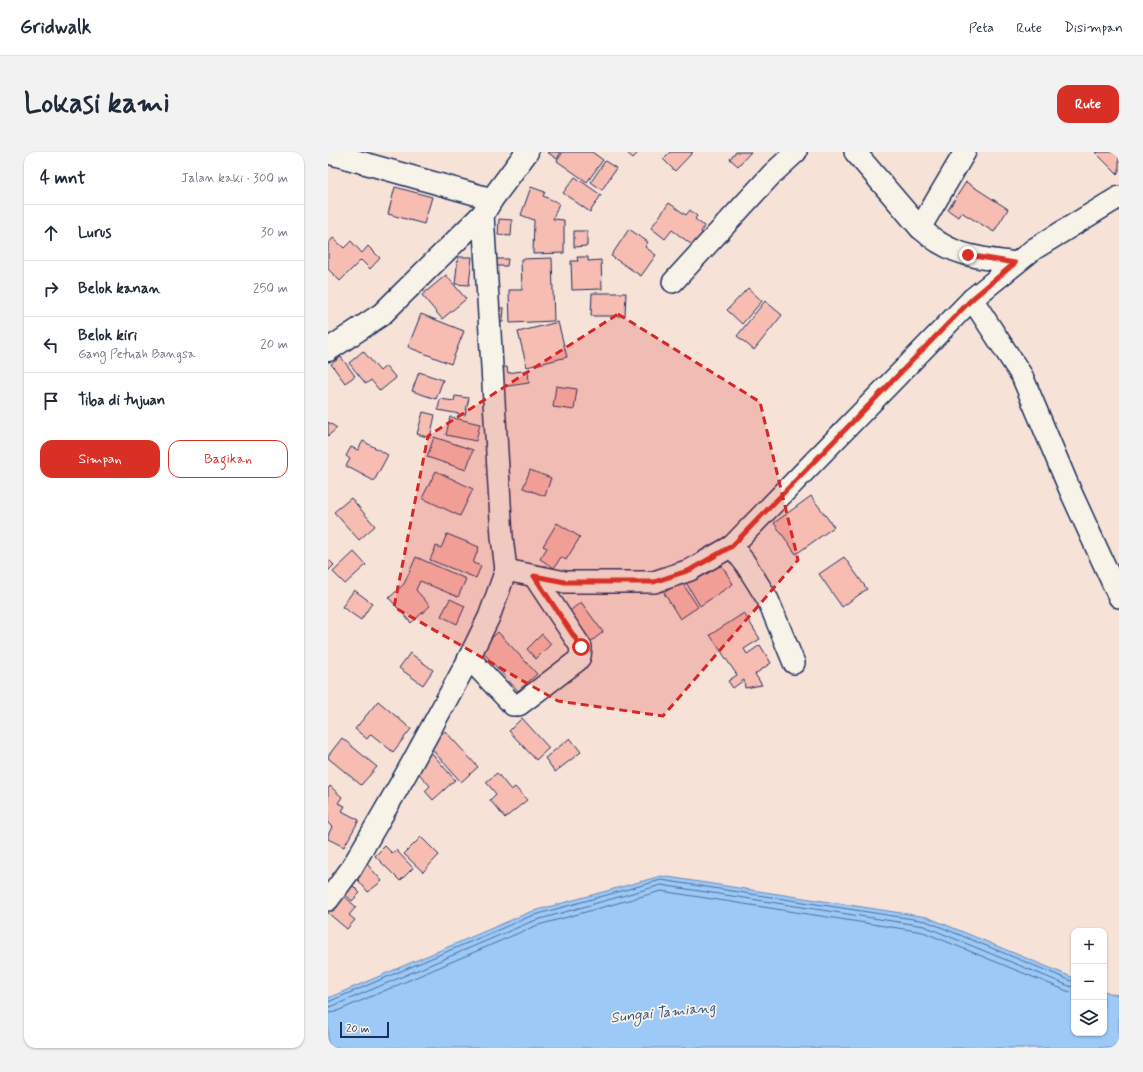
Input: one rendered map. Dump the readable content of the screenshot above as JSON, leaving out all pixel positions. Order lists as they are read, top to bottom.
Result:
{
  "water": ["Sungai Tamiang"],
  "scale_bar": "20 m",
  "page": {
    "header": "Gridwalk",
    "nav": ["Peta", "Rute", "Disimpan"],
    "buttons": [
      "Rute",
      ["Simpan", "Bagikan"]
    ],
    "title": "Lokasi kami",
    "heading": ["4 mnt", "Jalan kaki · 300 m"],
    "list": [
      ["Lurus", "30 m"],
      ["Belok kanan", "250 m"],
      ["Belok kiri", "Gang Petuah Bangsa", "20 m"],
      "Tiba di tujuan"
    ],
    "map_buttons": ["+", "−"],
    "scale": "20 m"
  }
}
